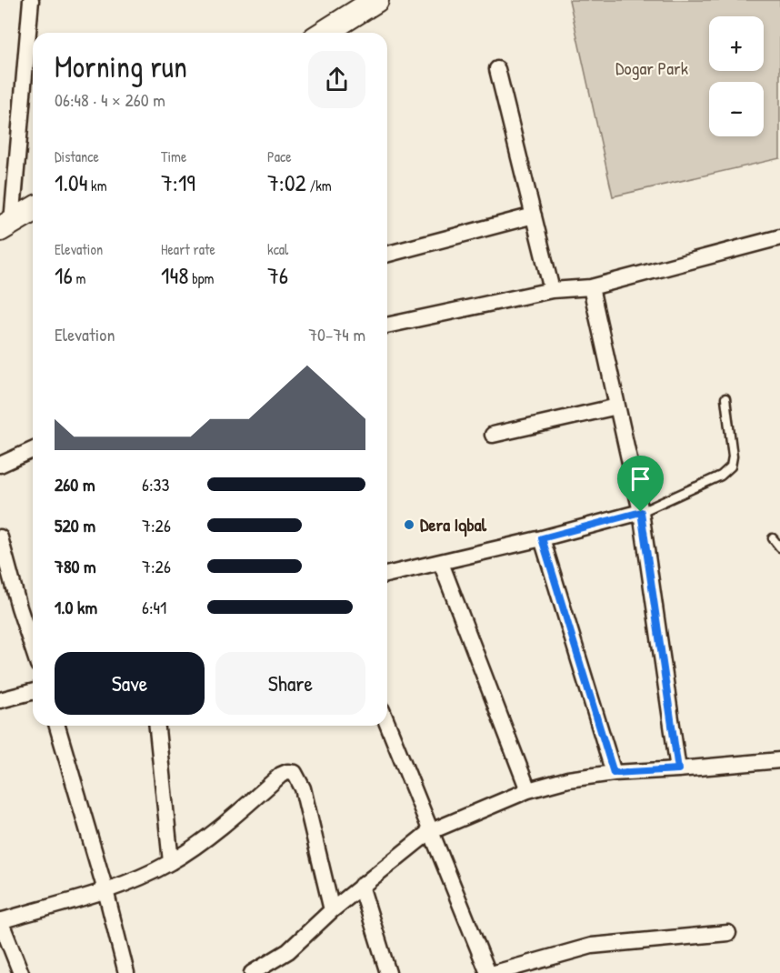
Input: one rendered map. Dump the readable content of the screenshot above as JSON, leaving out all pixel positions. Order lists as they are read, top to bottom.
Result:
{
  "parks": ["Dogar Park"],
  "places": ["Dera Iqbal"],
  "page": {
    "map_buttons": ["+", "−"],
    "heading": ["Morning run", "06:48 · 4 × 260 m"],
    "stats": [
      ["Distance", "1.04 km"],
      ["Time", "7:19"],
      ["Pace", "7:02 /km"],
      ["Elevation", "16 m"],
      ["Heart rate", "148 bpm"],
      ["kcal", "76"]
    ],
    "chart": ["Elevation", "70–74 m"],
    "list": [
      {
        "name": "260 m",
        "note": "6:33"
      },
      {
        "name": "520 m",
        "note": "7:26"
      },
      {
        "name": "780 m",
        "note": "7:26"
      },
      {
        "name": "1.0 km",
        "note": "6:41"
      }
    ],
    "buttons": ["Save", "Share"]
  }
}
